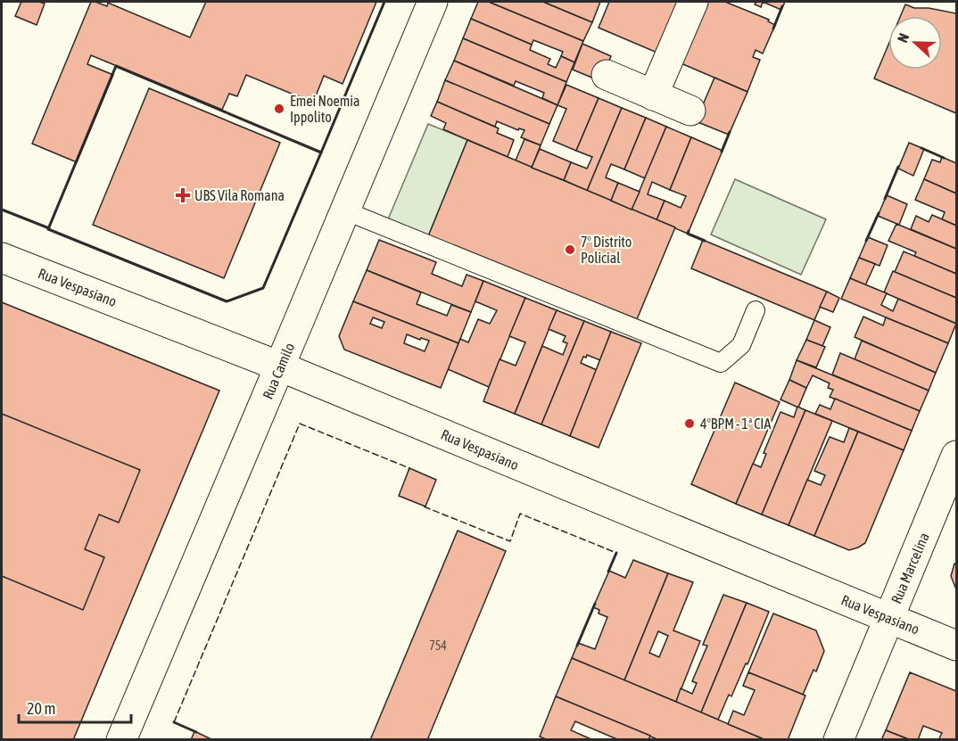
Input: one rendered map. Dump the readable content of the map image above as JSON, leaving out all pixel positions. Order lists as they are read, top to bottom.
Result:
{
  "streets": {
    "street": ["Rua Vespasiano", "Rua Camilo", "Rua Marcelina"]
  },
  "crossings": [
    ["Rua Vespasiano", "Rua Camilo"],
    ["Rua Vespasiano", "Rua Marcelina"]
  ],
  "places": {
    "other": ["Emei Noemia Ippolito", "7º Distrito Policial", "4ºBPM - 1ª CIA"],
    "health": ["UBS Vila Romana"]
  },
  "house_numbers": ["754"],
  "scale_bar": "20 m",
  "north": "left"
}
